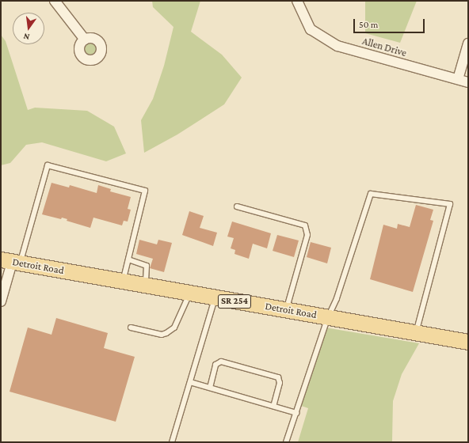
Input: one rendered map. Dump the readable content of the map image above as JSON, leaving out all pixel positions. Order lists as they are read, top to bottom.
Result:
{
  "streets": {
    "main road": ["Detroit Road", "SR 254"],
    "street": ["Allen Drive"]
  },
  "scale_bar": "50 m",
  "north": "bottom"
}
